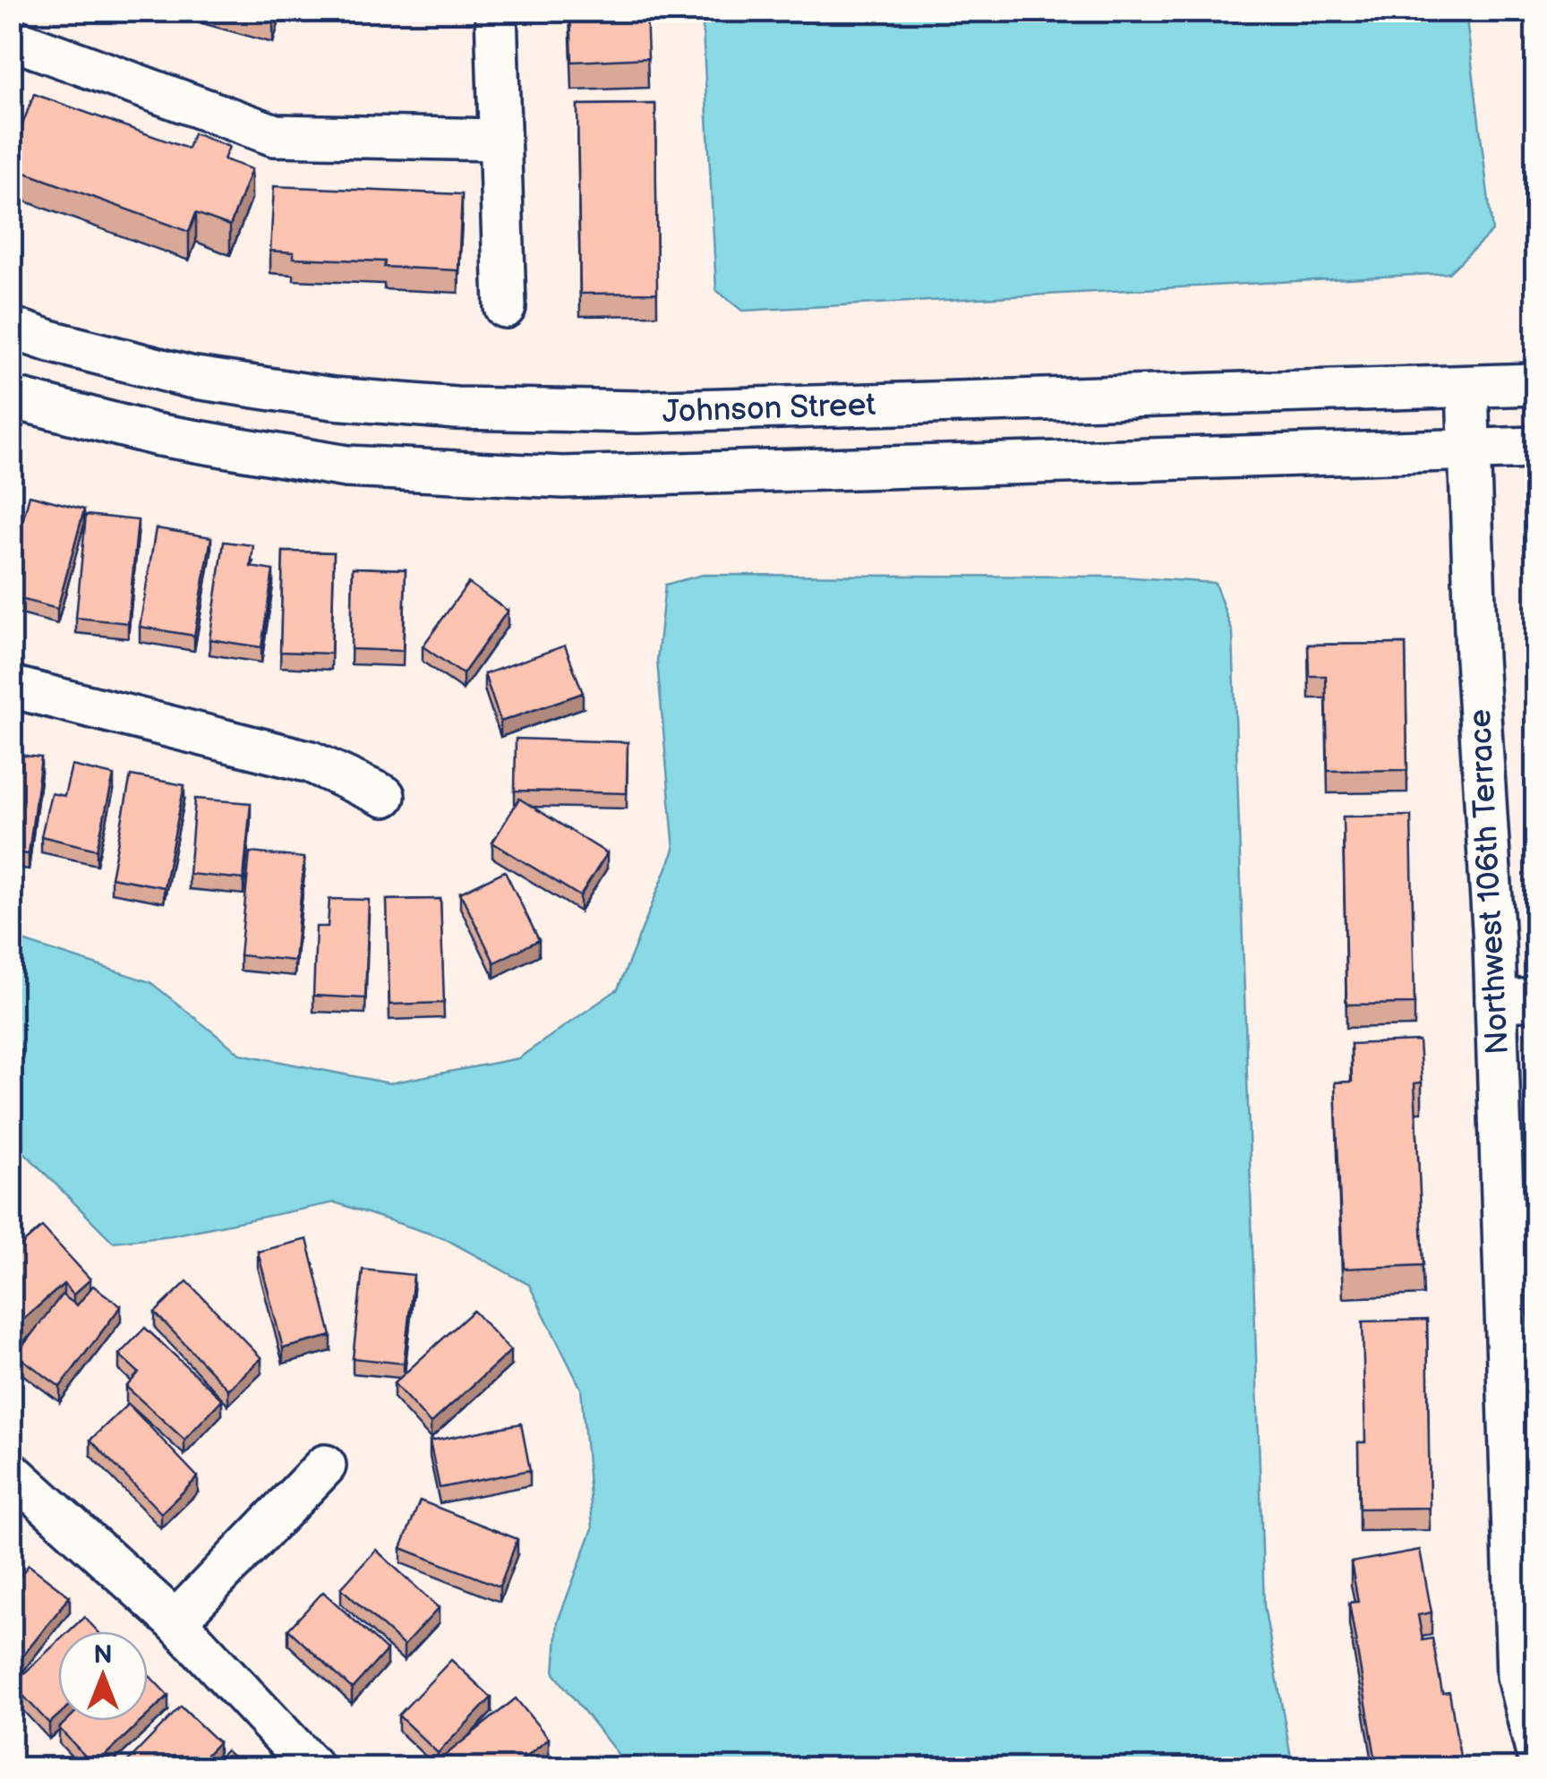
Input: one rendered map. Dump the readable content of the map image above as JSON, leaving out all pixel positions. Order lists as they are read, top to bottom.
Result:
{
  "streets": {
    "street": ["Johnson Street", "Northwest 106th Terrace"]
  },
  "crossings": [
    ["Johnson Street", "Northwest 106th Terrace"]
  ],
  "north": "top"
}
